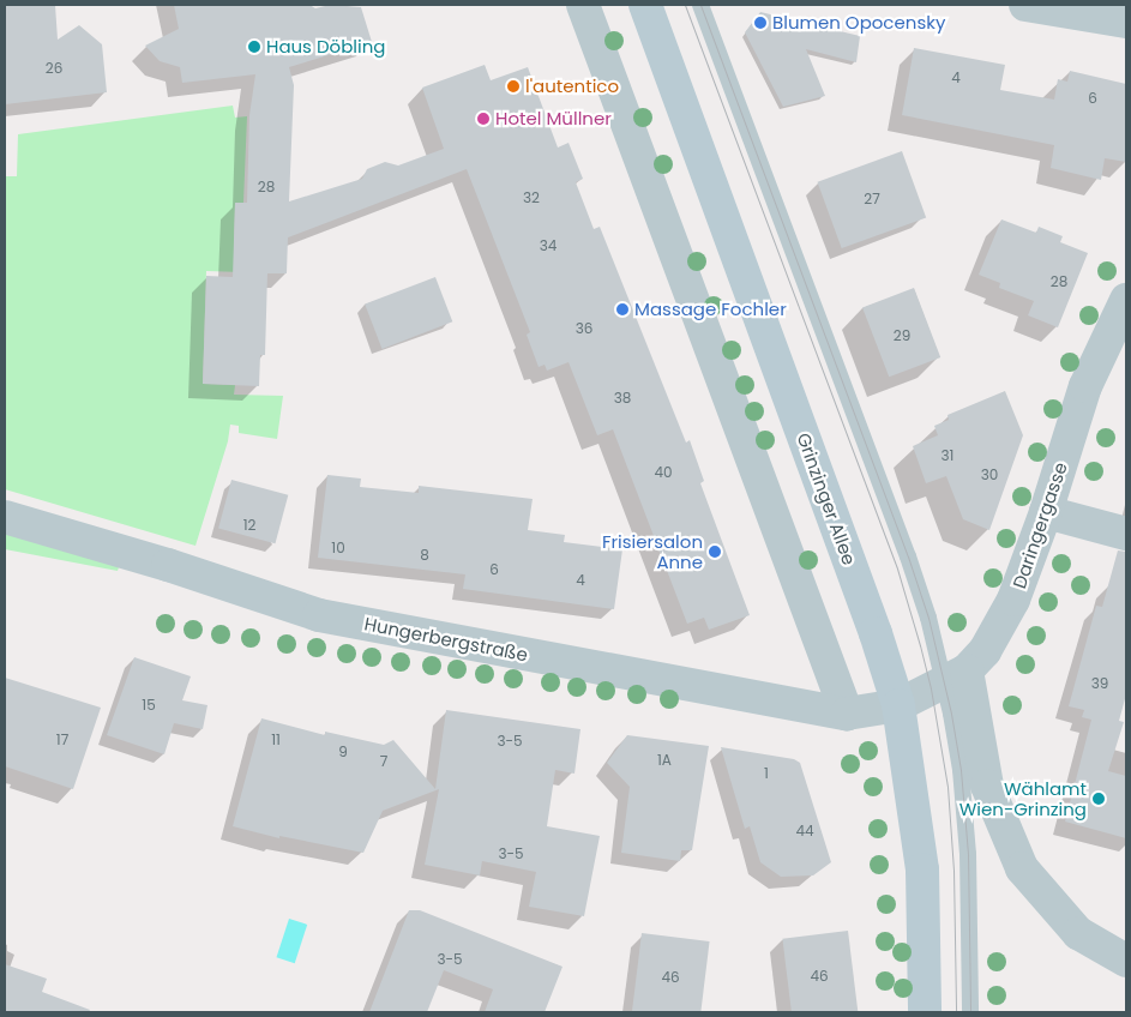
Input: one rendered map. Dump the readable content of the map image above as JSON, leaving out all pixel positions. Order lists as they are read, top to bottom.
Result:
{
  "streets": {
    "street": ["Grinzinger Allee", "Daringergasse", "Hungerbergstraße"]
  },
  "crossings": [
    ["Grinzinger Allee", "Daringergasse"],
    ["Grinzinger Allee", "Hungerbergstraße"],
    ["Daringergasse", "Hungerbergstraße"]
  ],
  "places": [
    "Blumen Opocensky",
    "Haus Döbling",
    "l'autentico",
    "Hotel Müllner",
    "Massage Fochler",
    "Frisiersalon Anne",
    "Wählamt Wien-Grinzing"
  ],
  "house_numbers": [
    "26",
    "4",
    "6",
    "28",
    "32",
    "27",
    "34",
    "28",
    "36",
    "29",
    "38",
    "31",
    "40",
    "30",
    "12",
    "10",
    "8",
    "6",
    "4",
    "39",
    "15",
    "17",
    "11",
    "3-5",
    "9",
    "1A",
    "7",
    "1",
    "44",
    "3-5",
    "3-5",
    "46",
    "46"
  ]
}
